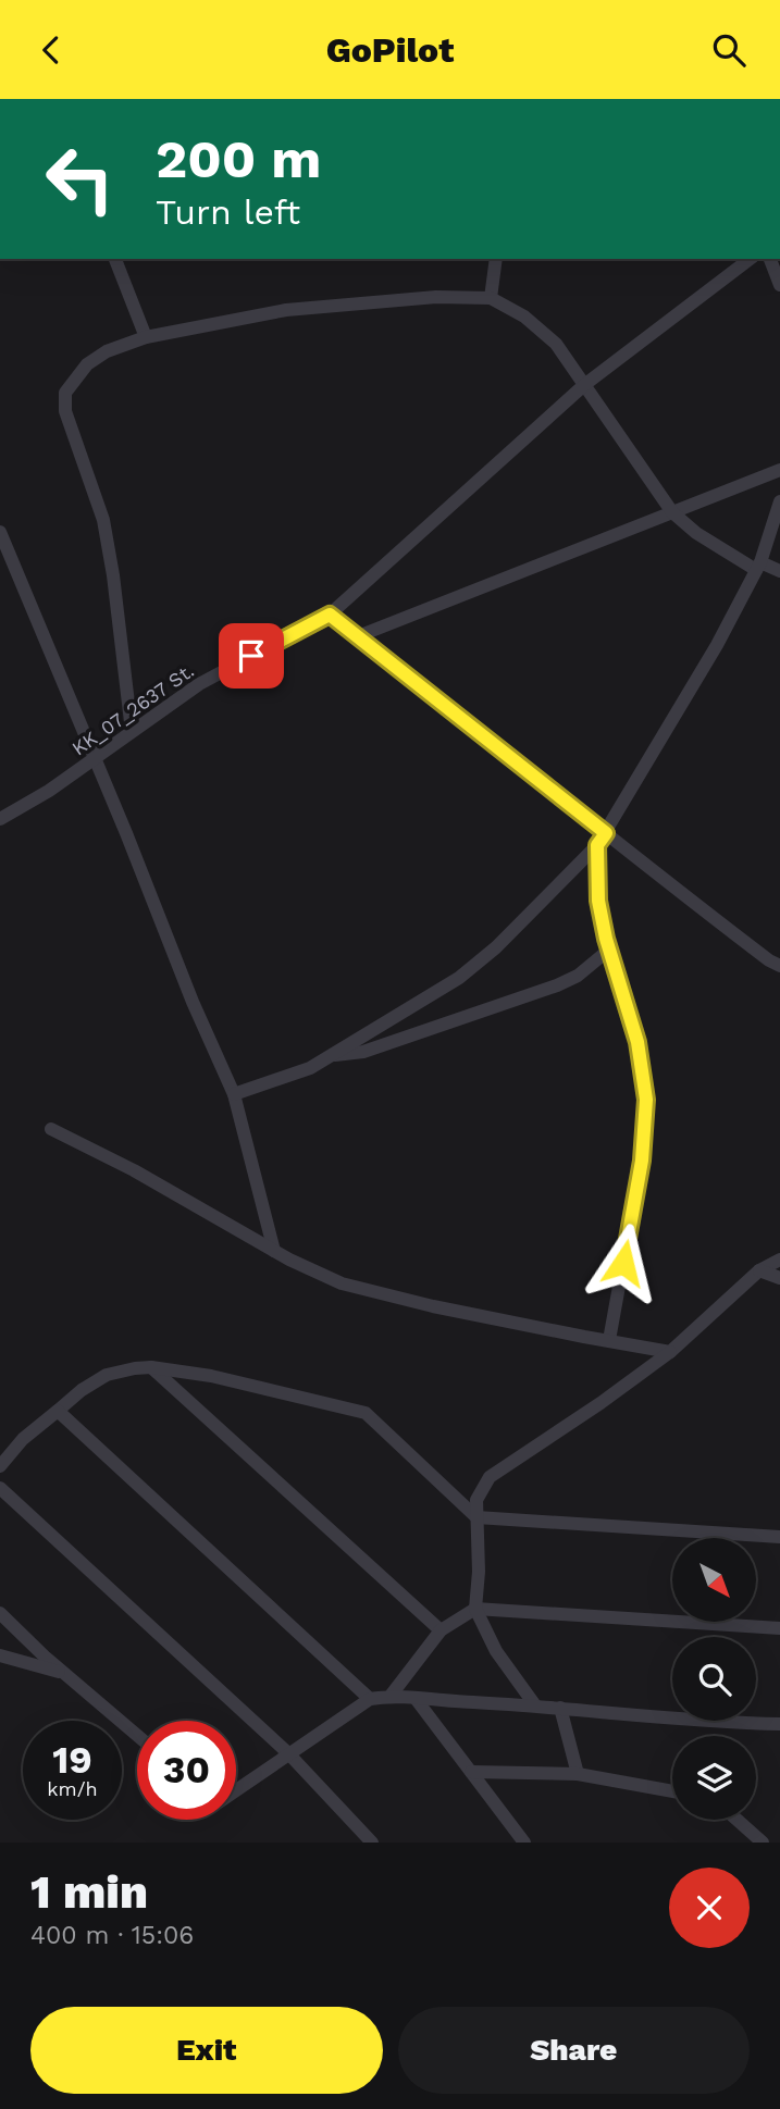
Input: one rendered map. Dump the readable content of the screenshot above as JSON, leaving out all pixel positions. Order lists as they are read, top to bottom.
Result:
{
  "streets": {
    "street": ["KK_07_2637 St."]
  },
  "north": "bottom right",
  "page": {
    "header": "GoPilot",
    "turn": ["200 m", "Turn left"],
    "speed": "19 km/h",
    "limit": "30",
    "heading": ["1 min", "400 m · 15:06"],
    "buttons": ["Exit", "Share"]
  }
}
